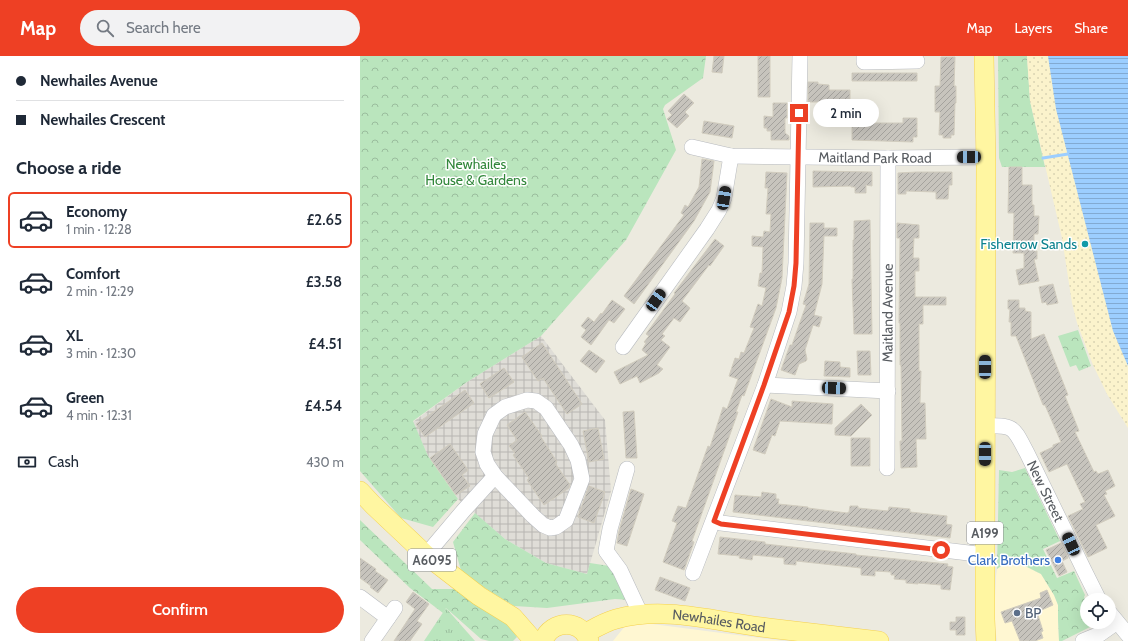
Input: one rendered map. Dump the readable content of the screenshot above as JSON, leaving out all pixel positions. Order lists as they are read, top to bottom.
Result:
{
  "streets": {
    "main road": ["A199", "A6095", "Newhailes Road"],
    "street": ["Maitland Park Road", "Maitland Avenue", "New Street"]
  },
  "crossings": [
    ["Maitland Park Road", "Maitland Avenue"],
    ["Maitland Park Road", "A199"],
    ["New Street", "A199"]
  ],
  "parks": ["Newhailes House & Gardens"],
  "places": ["Fisherrow Sands", "Clark Brothers", "BP"],
  "page": {
    "header": "Map",
    "search": "Search here",
    "nav": ["Map", "Layers", "Share"],
    "banner": ["Newhailes Avenue", "Newhailes Crescent"],
    "bubble": "2 min",
    "heading": "Choose a ride",
    "list": [
      {
        "name": "Economy",
        "note": "1 min · 12:28",
        "value": "£2.65"
      },
      {
        "name": "Comfort",
        "note": "2 min · 12:29",
        "value": "£3.58"
      },
      {
        "name": "XL",
        "note": "3 min · 12:30",
        "value": "£4.51"
      },
      {
        "name": "Green",
        "note": "4 min · 12:31",
        "value": "£4.54"
      }
    ],
    "pay": ["Cash", "430 m"],
    "buttons": "Confirm"
  }
}
